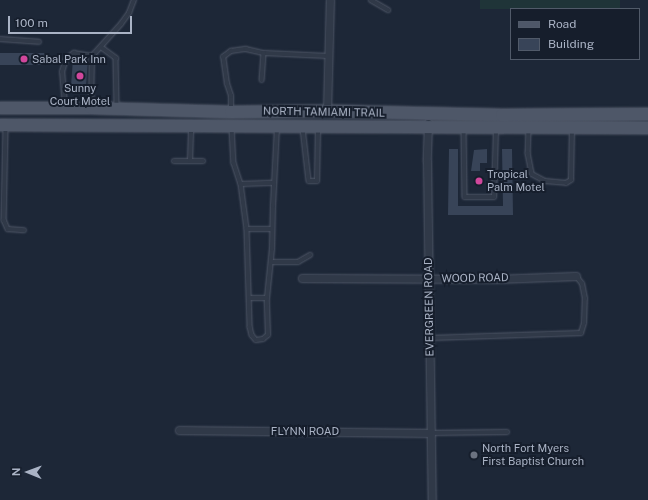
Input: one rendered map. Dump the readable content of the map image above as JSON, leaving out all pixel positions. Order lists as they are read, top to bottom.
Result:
{
  "streets": {
    "main road": ["NORTH TAMIAMI TRAIL"],
    "street": ["WOOD ROAD", "EVERGREEN ROAD", "FLYNN ROAD"]
  },
  "crossings": [
    ["NORTH TAMIAMI TRAIL", "EVERGREEN ROAD"],
    ["WOOD ROAD", "EVERGREEN ROAD"],
    ["EVERGREEN ROAD", "FLYNN ROAD"]
  ],
  "places": [
    "Sabal Park Inn",
    "Sunny Court Motel",
    "Tropical Palm Motel",
    "North Fort Myers First Baptist Church"
  ],
  "legend": ["Road", "Building"],
  "scale_bar": "100 m",
  "north": "left"
}
